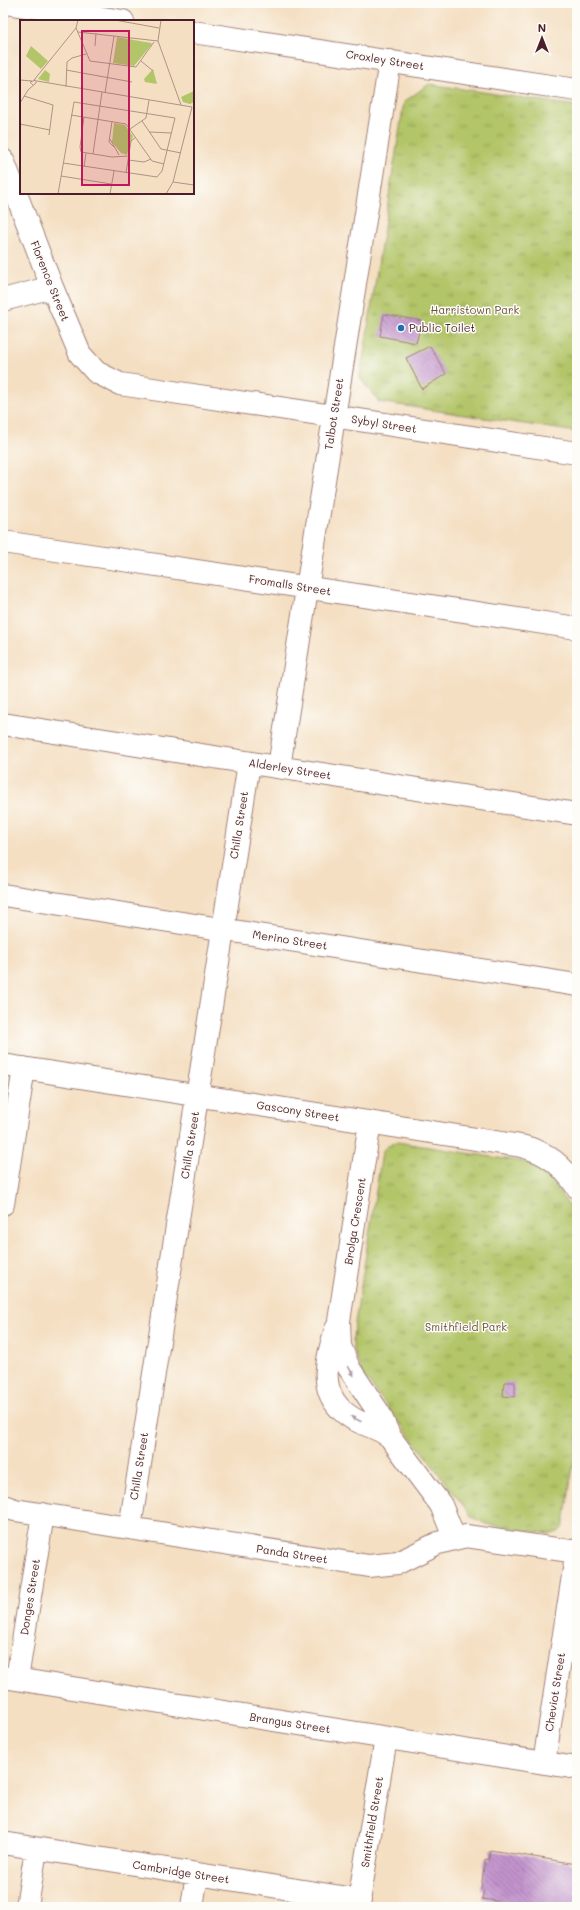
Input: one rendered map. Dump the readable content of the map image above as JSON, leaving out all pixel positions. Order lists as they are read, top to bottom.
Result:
{
  "streets": {
    "street": [
      "Croxley Street",
      "Florence Street",
      "Talbot Street",
      "Sybyl Street",
      "Fromalls Street",
      "Alderley Street",
      "Chilla Street",
      "Merino Street",
      "Gascony Street",
      "Brolga Crescent",
      "Panda Street",
      "Donges Street",
      "Cheviot Street",
      "Brangus Street",
      "Smithfield Street",
      "Cambridge Street"
    ]
  },
  "crossings": [
    ["Croxley Street", "Talbot Street"],
    ["Florence Street", "Sybyl Street"],
    ["Talbot Street", "Sybyl Street"],
    ["Talbot Street", "Fromalls Street"],
    ["Talbot Street", "Alderley Street"],
    ["Alderley Street", "Chilla Street"],
    ["Chilla Street", "Merino Street"],
    ["Chilla Street", "Gascony Street"],
    ["Chilla Street", "Panda Street"],
    ["Gascony Street", "Brolga Crescent"],
    ["Brolga Crescent", "Panda Street"],
    ["Panda Street", "Donges Street"],
    ["Panda Street", "Cheviot Street"],
    ["Donges Street", "Brangus Street"],
    ["Cheviot Street", "Brangus Street"],
    ["Brangus Street", "Smithfield Street"],
    ["Smithfield Street", "Cambridge Street"]
  ],
  "parks": ["Harristown Park", "Smithfield Park"],
  "places": ["Public Toilet"],
  "north": "top"
}
